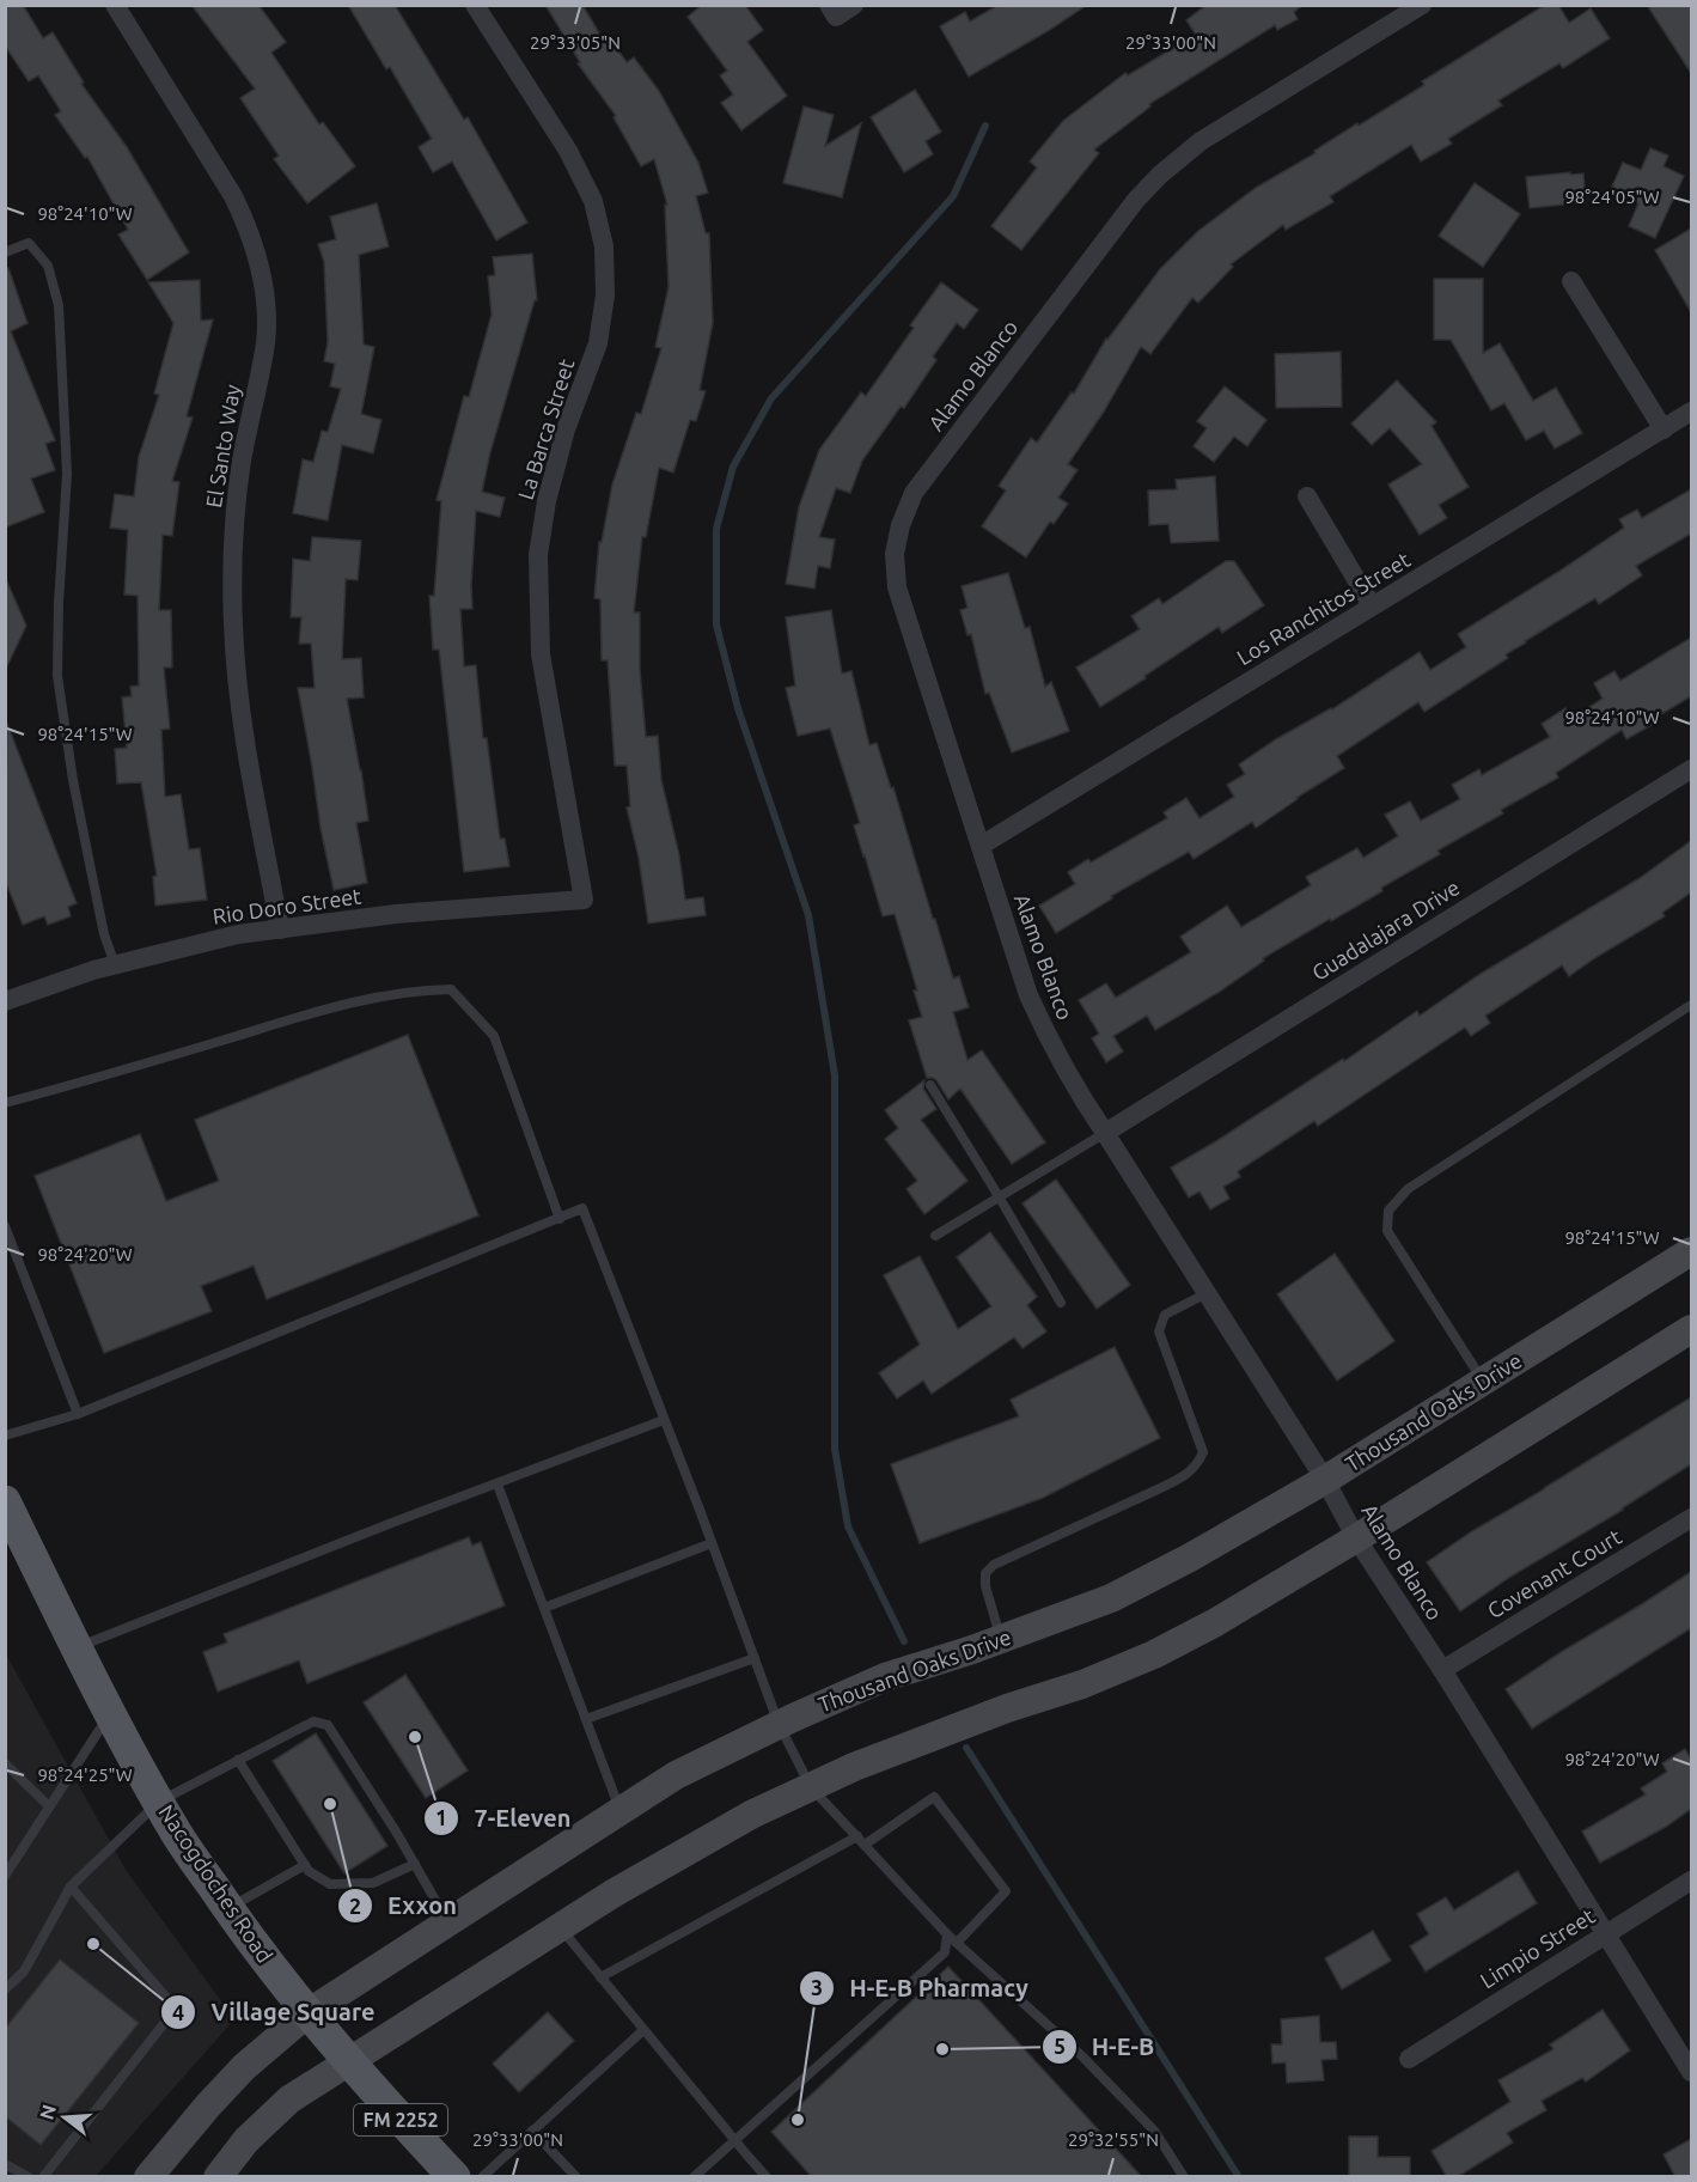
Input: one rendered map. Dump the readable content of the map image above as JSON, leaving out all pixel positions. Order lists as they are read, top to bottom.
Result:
{
  "streets": {
    "main road": ["Thousand Oaks Drive", "Nacogdoches Road", "FM 2252"],
    "street": [
      "Alamo Blanco",
      "La Barca Street",
      "El Santo Way",
      "Los Ranchitos Street",
      "Rio Doro Street",
      "Guadalajara Drive",
      "Covenant Court",
      "Limpio Street"
    ]
  },
  "crossings": [
    ["Alamo Blanco", "Los Ranchitos Street"],
    ["Alamo Blanco", "Guadalajara Drive"],
    ["Alamo Blanco", "Thousand Oaks Drive"],
    ["Alamo Blanco", "Covenant Court"],
    ["Alamo Blanco", "Limpio Street"],
    ["La Barca Street", "Rio Doro Street"],
    ["El Santo Way", "Rio Doro Street"],
    ["Thousand Oaks Drive", "Nacogdoches Road"],
    ["Nacogdoches Road", "FM 2252"]
  ],
  "places": [
    "7-Eleven",
    "Exxon",
    "Village Square",
    "H-E-B",
    "H-E-B Pharmacy"
  ],
  "north": "left",
  "coordinates": [
    "29°33'05\"N",
    "29°33'00\"N",
    "98°24'05\"W",
    "98°24'10\"W",
    "98°24'15\"W",
    "98°24'20\"W",
    "98°24'25\"W",
    "29°32'55\"N"
  ]
}
